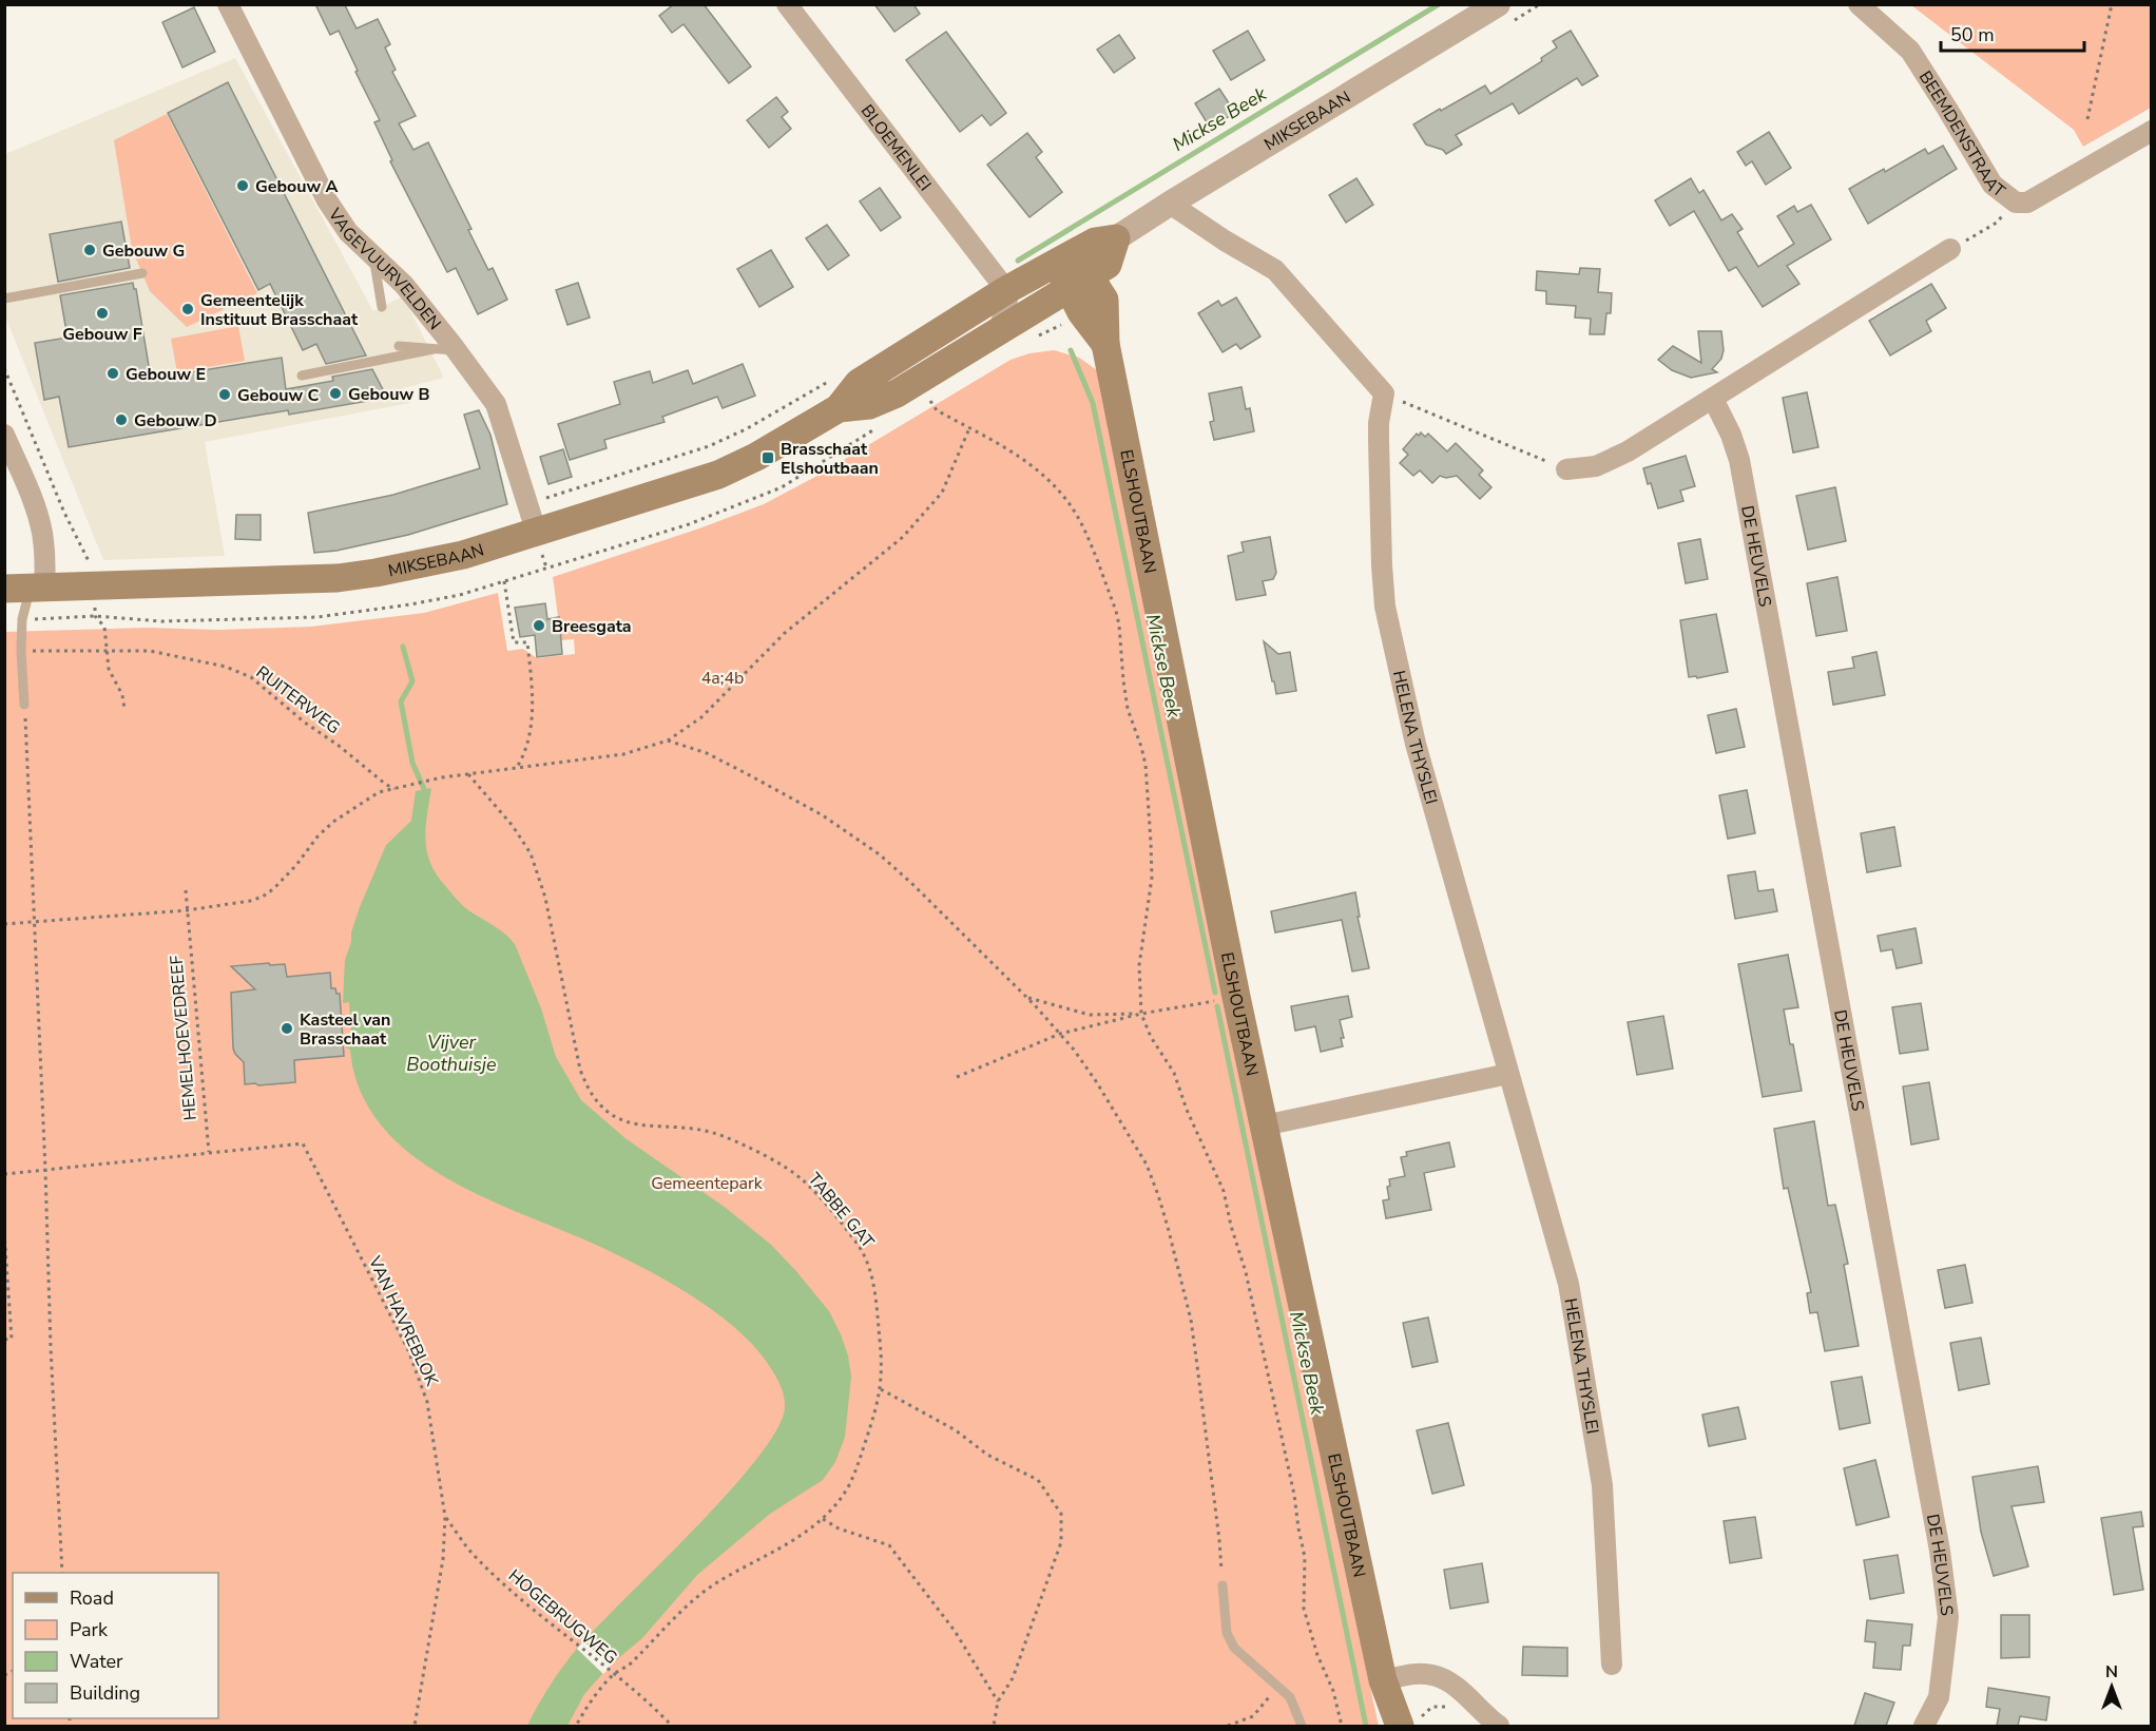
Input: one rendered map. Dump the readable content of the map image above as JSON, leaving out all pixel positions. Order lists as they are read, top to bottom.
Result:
{
  "streets": {
    "main road": ["MIKSEBAAN", "ELSHOUTBAAN"],
    "street": [
      "BEEMDENSTRAAT",
      "BLOEMENLEI",
      "VAGEVUURVELDEN",
      "DE HEUVELS",
      "HELENA THYSLEI"
    ],
    "path": [
      "RUITERWEG",
      "HEMELHOEVEDREEF",
      "TABBE GAT",
      "VAN HAVREBLOK",
      "HOGEBRUGWEG"
    ]
  },
  "crossings": [
    ["MIKSEBAAN", "BLOEMENLEI"],
    ["MIKSEBAAN", "VAGEVUURVELDEN"],
    ["MIKSEBAAN", "ELSHOUTBAAN"],
    ["HEMELHOEVEDREEF", "VAN HAVREBLOK"],
    ["TABBE GAT", "HOGEBRUGWEG"],
    ["VAN HAVREBLOK", "HOGEBRUGWEG"]
  ],
  "water": ["Mickse Beek", "Vijver Boothuisje"],
  "parks": ["4a;4b", "Gemeentepark"],
  "places": {
    "other": [
      "Gebouw A",
      "Gebouw G",
      "Gemeentelijk Instituut Brasschaat",
      "Gebouw F",
      "Gebouw E",
      "Gebouw B",
      "Gebouw C",
      "Gebouw D",
      "Breesgata",
      "Kasteel van Brasschaat"
    ],
    "transit": ["Brasschaat Elshoutbaan"]
  },
  "legend": [
    "Road",
    "Park",
    "Water",
    "Building"
  ],
  "scale_bar": "50 m",
  "north": "top"
}
